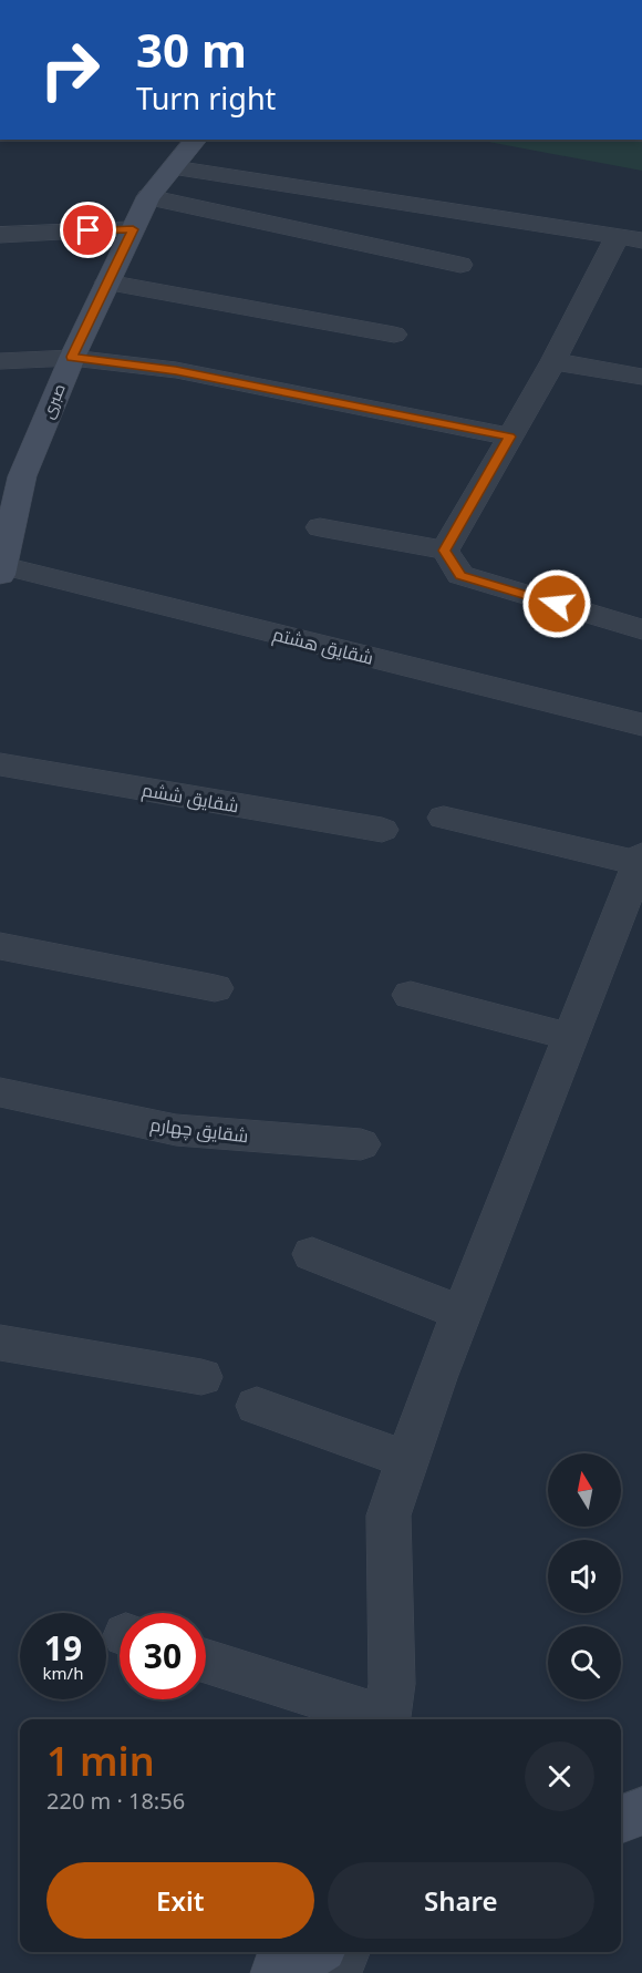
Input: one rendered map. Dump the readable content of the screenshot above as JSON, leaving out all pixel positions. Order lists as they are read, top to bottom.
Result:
{
  "streets": {
    "street": [
      "صبری",
      "شقایق هشتم",
      "شقایق ششم",
      "شقایق چهارم"
    ]
  },
  "crossings": [
    ["صبری", "شقایق هشتم"]
  ],
  "north": "top",
  "page": {
    "turn": ["30 m", "Turn right"],
    "speed": "19 km/h",
    "limit": "30",
    "heading": ["1 min", "220 m · 18:56"],
    "buttons": ["Exit", "Share"]
  }
}
